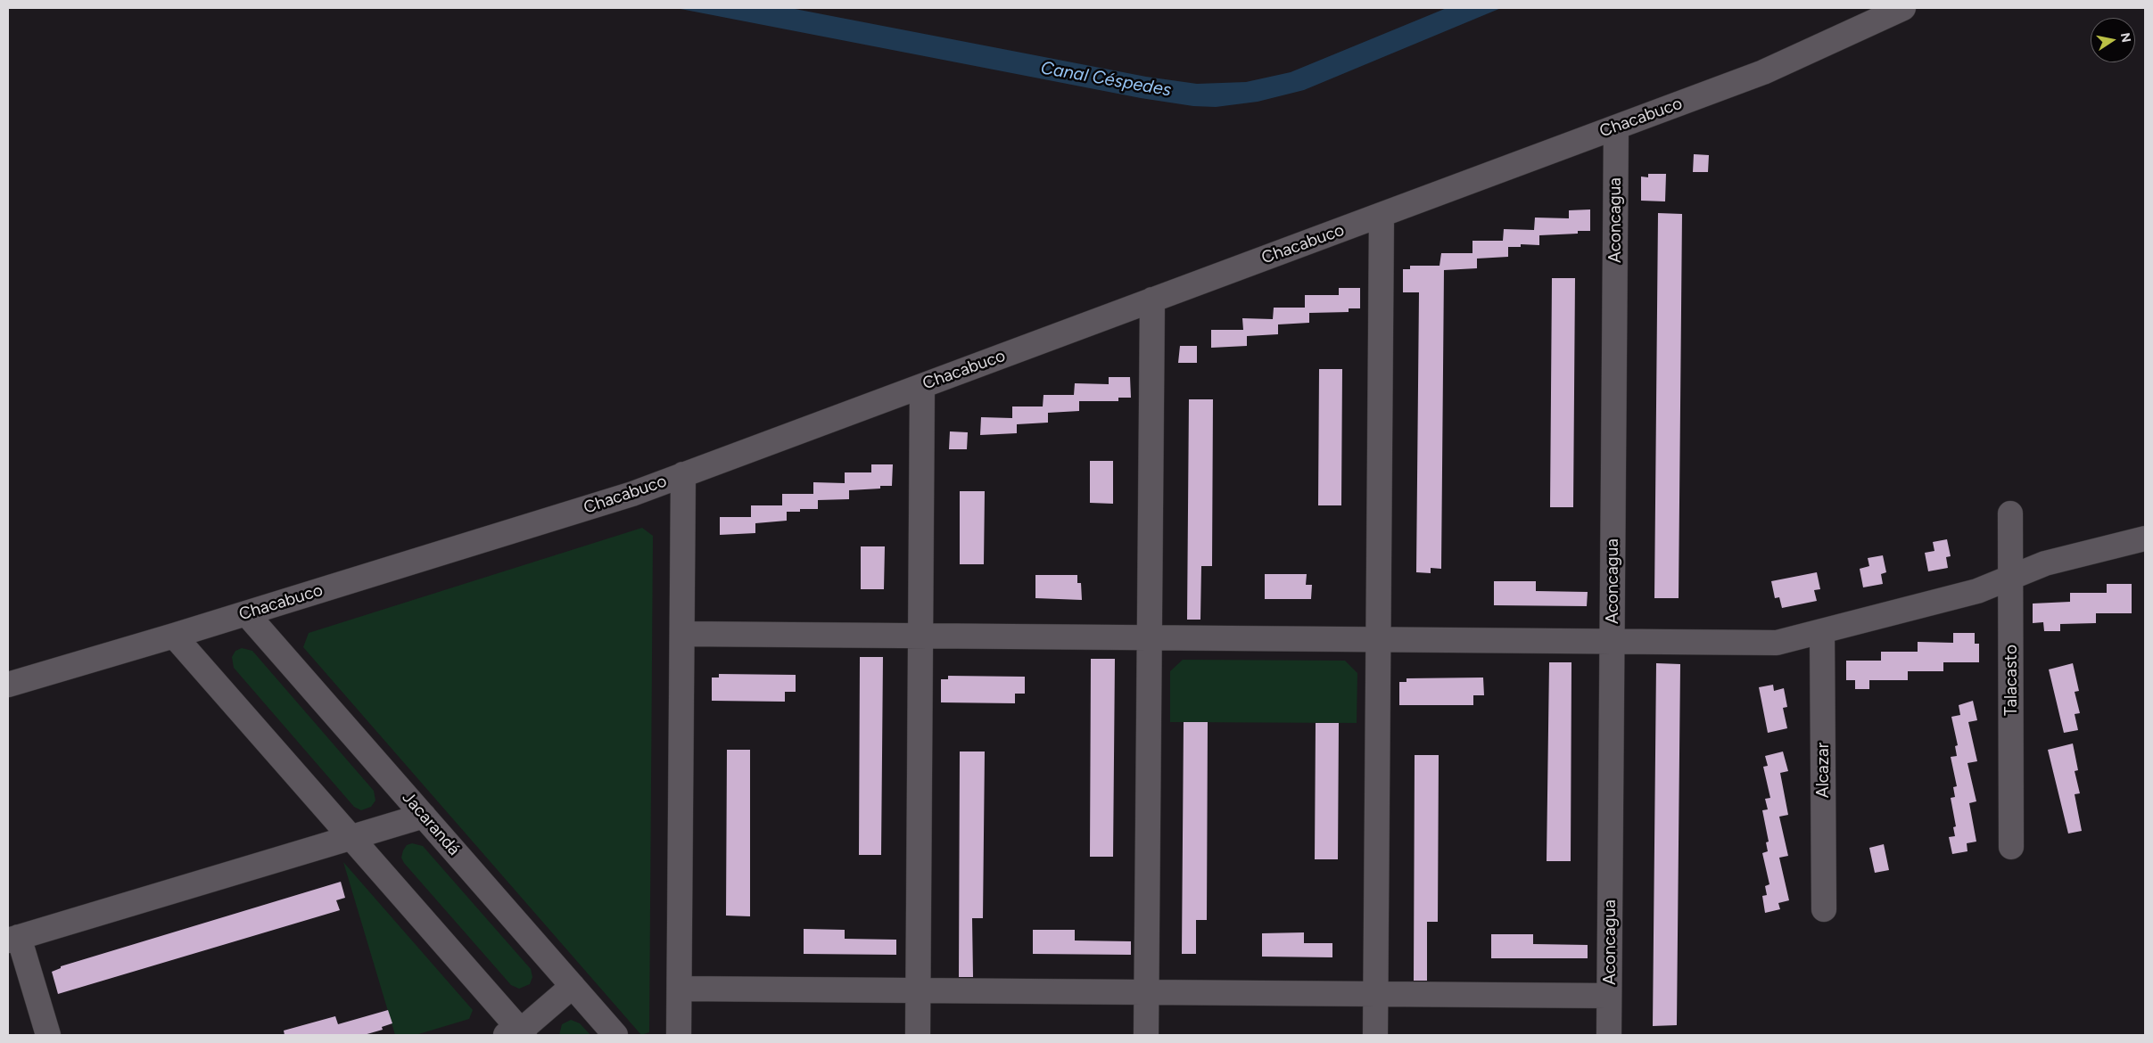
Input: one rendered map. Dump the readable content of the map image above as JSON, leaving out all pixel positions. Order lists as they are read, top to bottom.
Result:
{
  "streets": {
    "street": [
      "Chacabuco",
      "Aconcagua",
      "Talacasto",
      "Alcazar",
      "Jacarandá"
    ]
  },
  "crossings": [
    ["Chacabuco", "Aconcagua"],
    ["Chacabuco", "Jacarandá"]
  ],
  "water": ["Canal Céspedes"],
  "north": "right"
}
